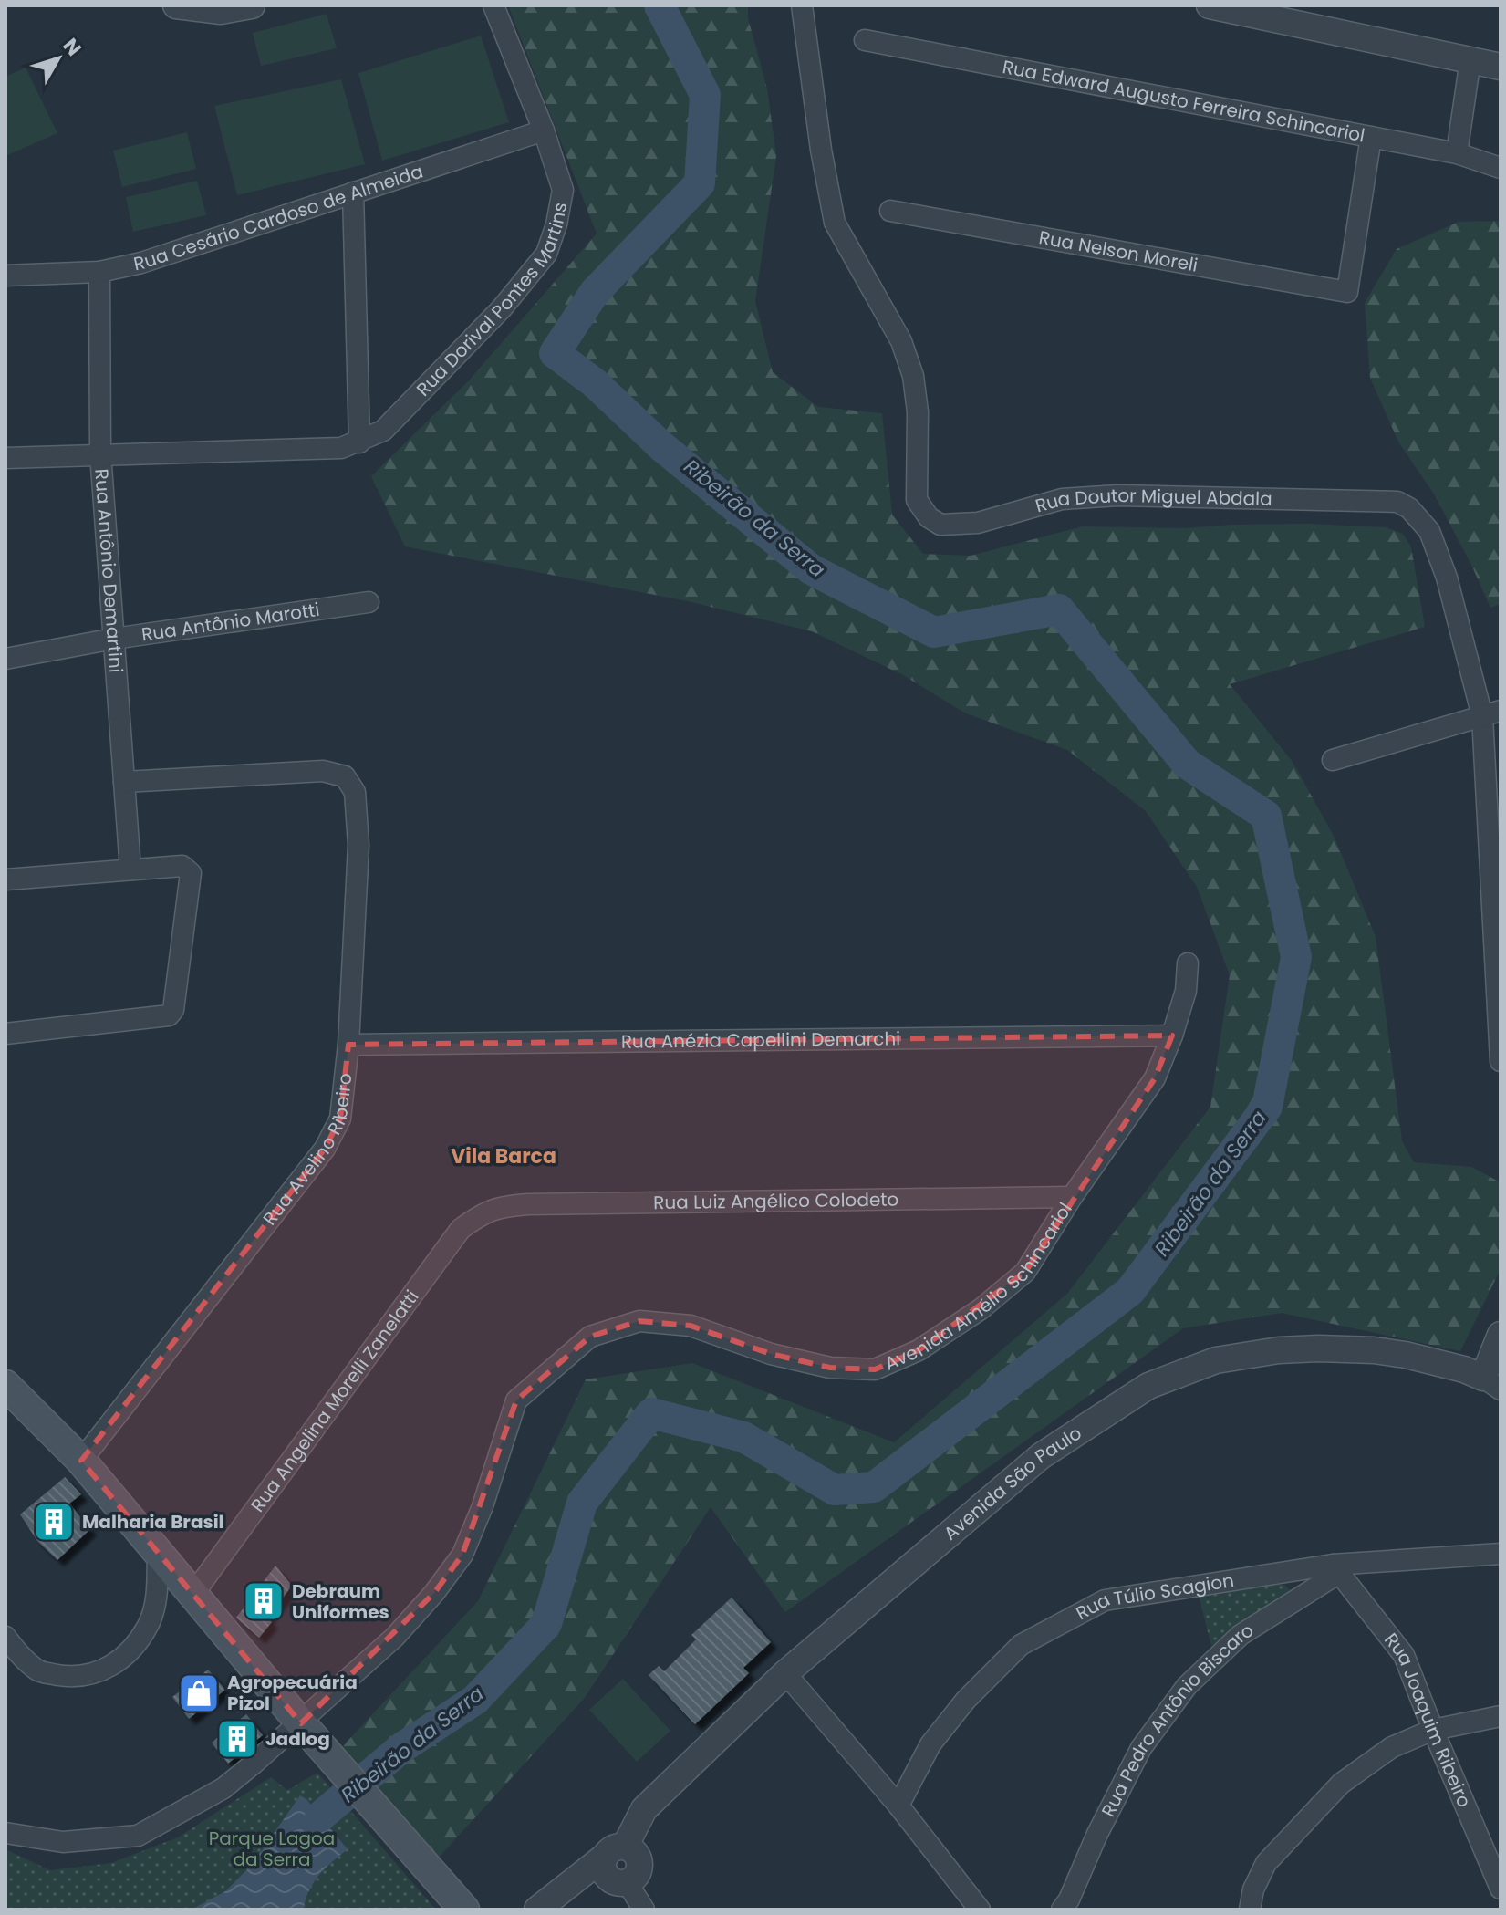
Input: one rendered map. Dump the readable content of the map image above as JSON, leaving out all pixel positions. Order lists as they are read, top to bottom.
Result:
{
  "streets": {
    "street": [
      "Rua Edward Augusto Ferreira Schincariol",
      "Rua Cesário Cardoso de Almeida",
      "Rua Nelson Moreli",
      "Rua Dorival Pontes Martins",
      "Rua Doutor Miguel Abdala",
      "Rua Antônio Demartini",
      "Rua Antônio Marotti",
      "Rua Anézia Capellini Demarchi",
      "Rua Avelino Ribeiro",
      "Rua Luiz Angélico Colodeto",
      "Avenida Amélio Schincariol",
      "Rua Angelina Morelli Zanelatti",
      "Avenida São Paulo",
      "Rua Túlio Scagion",
      "Rua Joaquim Ribeiro",
      "Rua Pedro Antônio Biscaro"
    ]
  },
  "crossings": [
    ["Rua Edward Augusto Ferreira Schincariol", "Rua Nelson Moreli"],
    ["Rua Cesário Cardoso de Almeida", "Rua Dorival Pontes Martins"],
    ["Rua Cesário Cardoso de Almeida", "Rua Antônio Demartini"],
    ["Rua Antônio Demartini", "Rua Antônio Marotti"],
    ["Rua Antônio Demartini", "Rua Avelino Ribeiro"],
    ["Rua Anézia Capellini Demarchi", "Rua Avelino Ribeiro"],
    ["Rua Anézia Capellini Demarchi", "Avenida Amélio Schincariol"],
    ["Rua Luiz Angélico Colodeto", "Avenida Amélio Schincariol"],
    ["Rua Luiz Angélico Colodeto", "Rua Angelina Morelli Zanelatti"],
    ["Rua Túlio Scagion", "Rua Joaquim Ribeiro"],
    ["Rua Túlio Scagion", "Rua Pedro Antônio Biscaro"],
    ["Rua Joaquim Ribeiro", "Rua Pedro Antônio Biscaro"]
  ],
  "districts": ["Vila Barca"],
  "water": ["Ribeirão da Serra"],
  "parks": ["Parque Lagoa da Serra"],
  "places": {
    "building": ["Malharia Brasil", "Debraum Uniformes", "Jadlog"],
    "shop": ["Agropecuária Pizol"]
  },
  "north": "top right"
}
